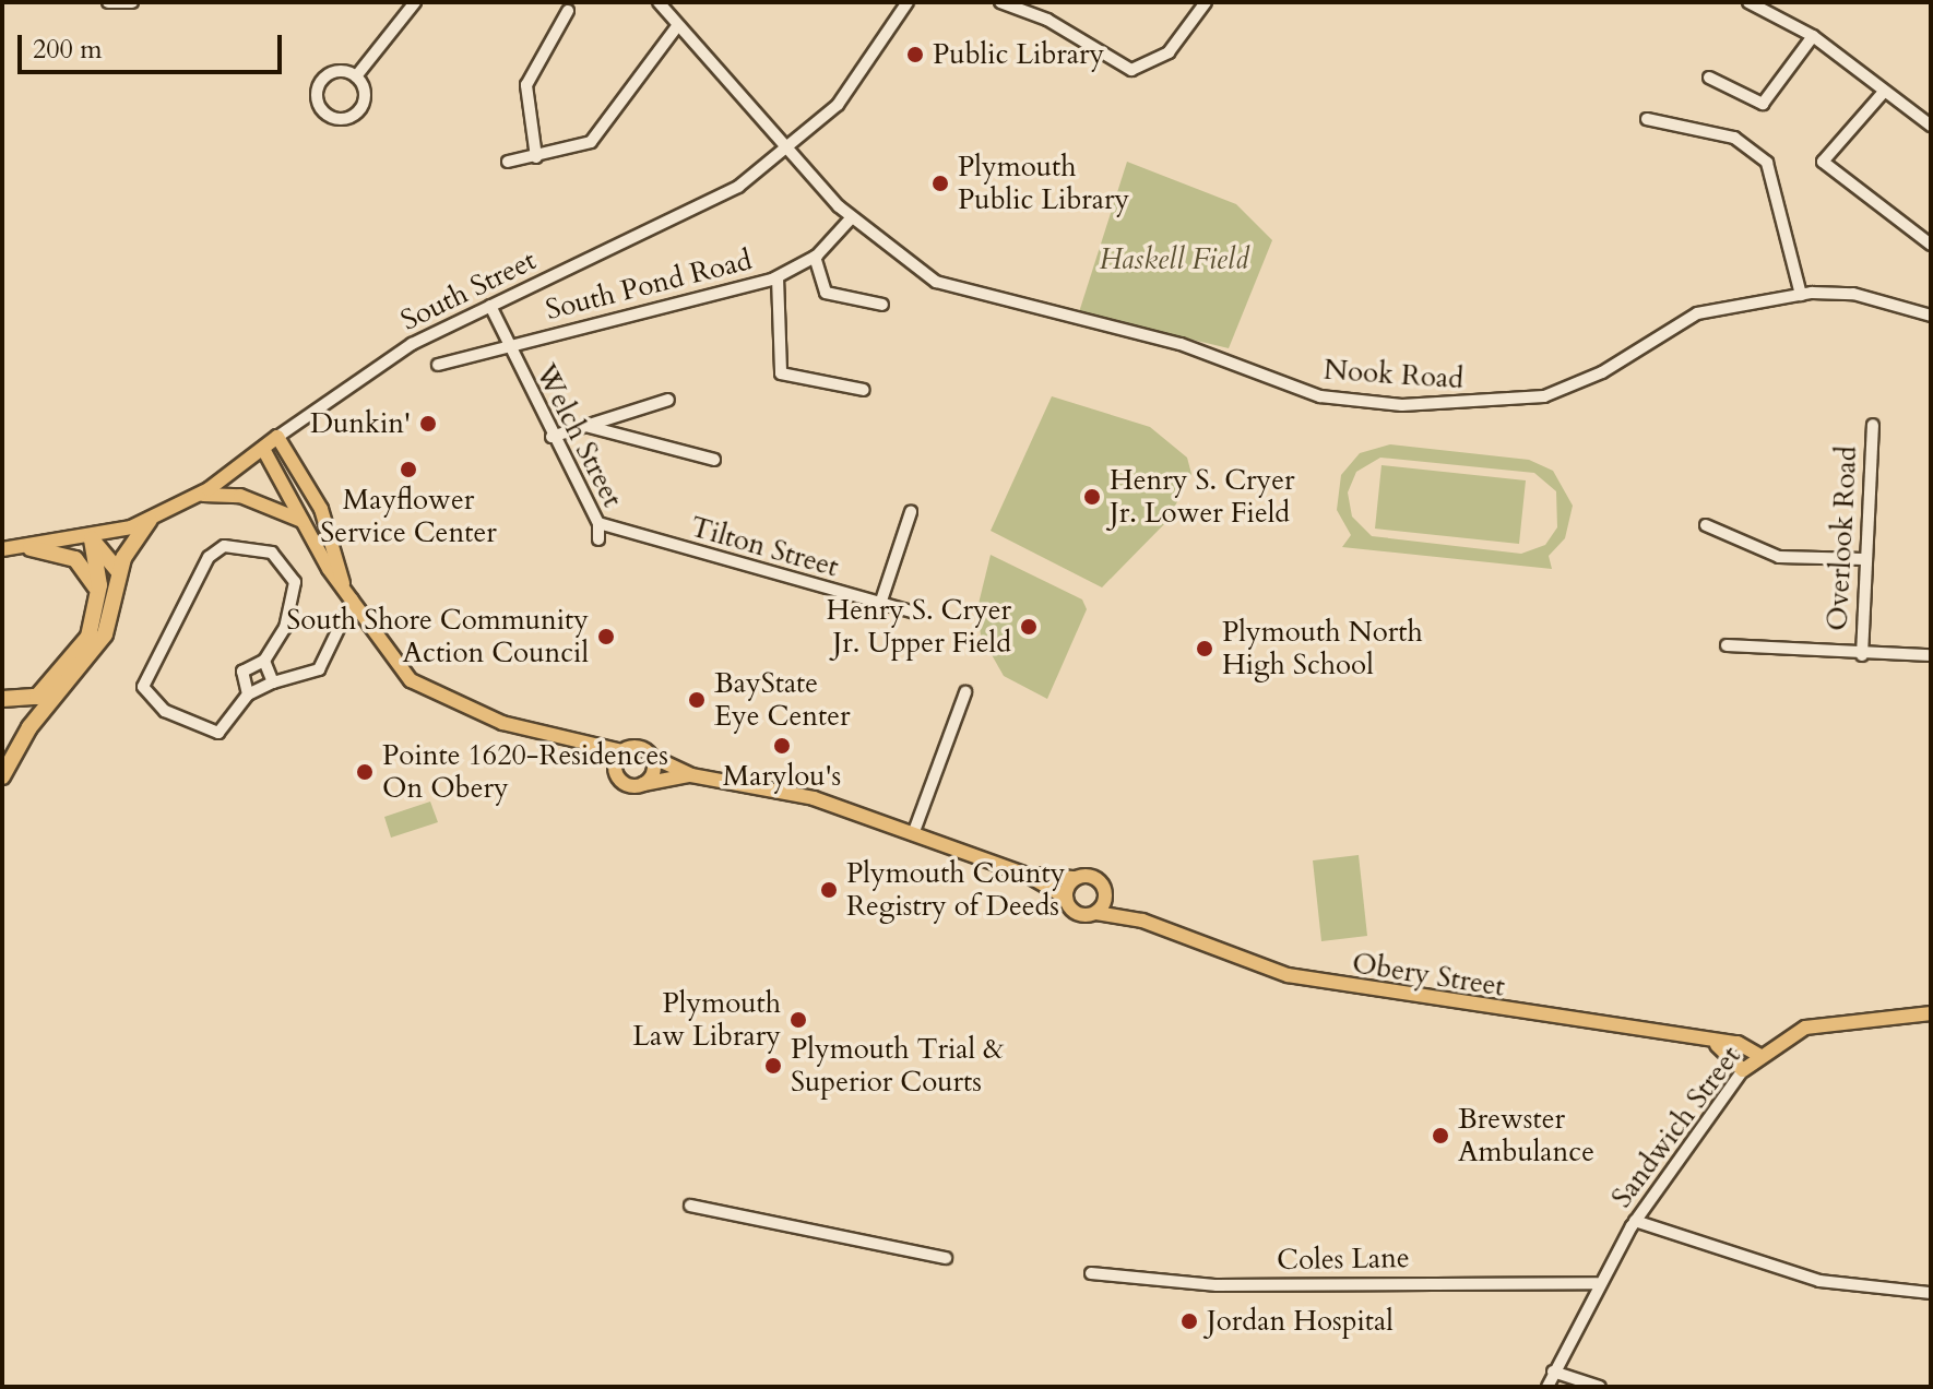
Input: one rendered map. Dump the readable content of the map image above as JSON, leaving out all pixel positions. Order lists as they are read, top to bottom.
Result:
{
  "streets": {
    "main road": ["South Street", "Obery Street", "Sandwich Street"],
    "street": [
      "South Pond Road",
      "Nook Road",
      "Welch Street",
      "Overlook Road",
      "Tilton Street",
      "Coles Lane"
    ]
  },
  "crossings": [
    ["South Pond Road", "Nook Road"],
    ["South Pond Road", "Welch Street"],
    ["South Street", "Nook Road"],
    ["South Street", "Welch Street"],
    ["South Street", "Obery Street"],
    ["Welch Street", "Tilton Street"],
    ["Obery Street", "Sandwich Street"],
    ["Sandwich Street", "Coles Lane"]
  ],
  "parks": ["Haskell Field"],
  "places": [
    "Public Library",
    "Plymouth Public Library",
    "Dunkin'",
    "Mayflower Service Center",
    "Henry S. Cryer Jr. Lower Field",
    "Henry S. Cryer Jr. Upper Field",
    "South Shore Community Action Council",
    "Plymouth North High School",
    "BayState Eye Center",
    "Marylou's",
    "Pointe 1620-Residences On Obery",
    "Plymouth County Registry of Deeds",
    "Plymouth Law Library",
    "Plymouth Trial & Superior Courts",
    "Brewster Ambulance",
    "Jordan Hospital"
  ],
  "scale_bar": "200 m"
}
